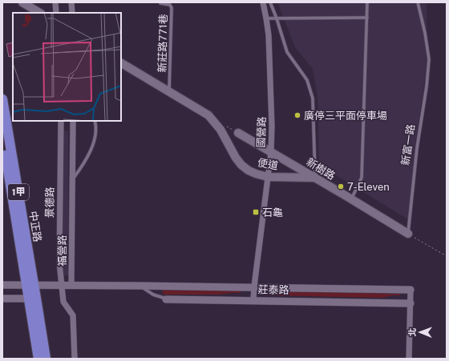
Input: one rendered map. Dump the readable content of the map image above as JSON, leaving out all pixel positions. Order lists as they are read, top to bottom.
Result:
{
  "streets": {
    "main road": [
      "便道",
      "新樹路",
      "1甲",
      "中正路"
    ],
    "street": [
      "國營路",
      "景德路",
      "福營路",
      "莊泰路"
    ],
    "lane": ["新莊路771巷", "新富一路"]
  },
  "crossings": [
    ["新莊路771巷", "便道"],
    ["國營路", "便道"],
    ["國營路", "新樹路"],
    ["國營路", "莊泰路"],
    ["新富一路", "新樹路"],
    ["便道", "新樹路"],
    ["景德路", "莊泰路"],
    ["中正路", "莊泰路"],
    ["福營路", "莊泰路"]
  ],
  "places": {
    "other": ["廣停三平面停車場", "7-Eleven"],
    "transit": ["石龜"]
  },
  "north": "left"
}
